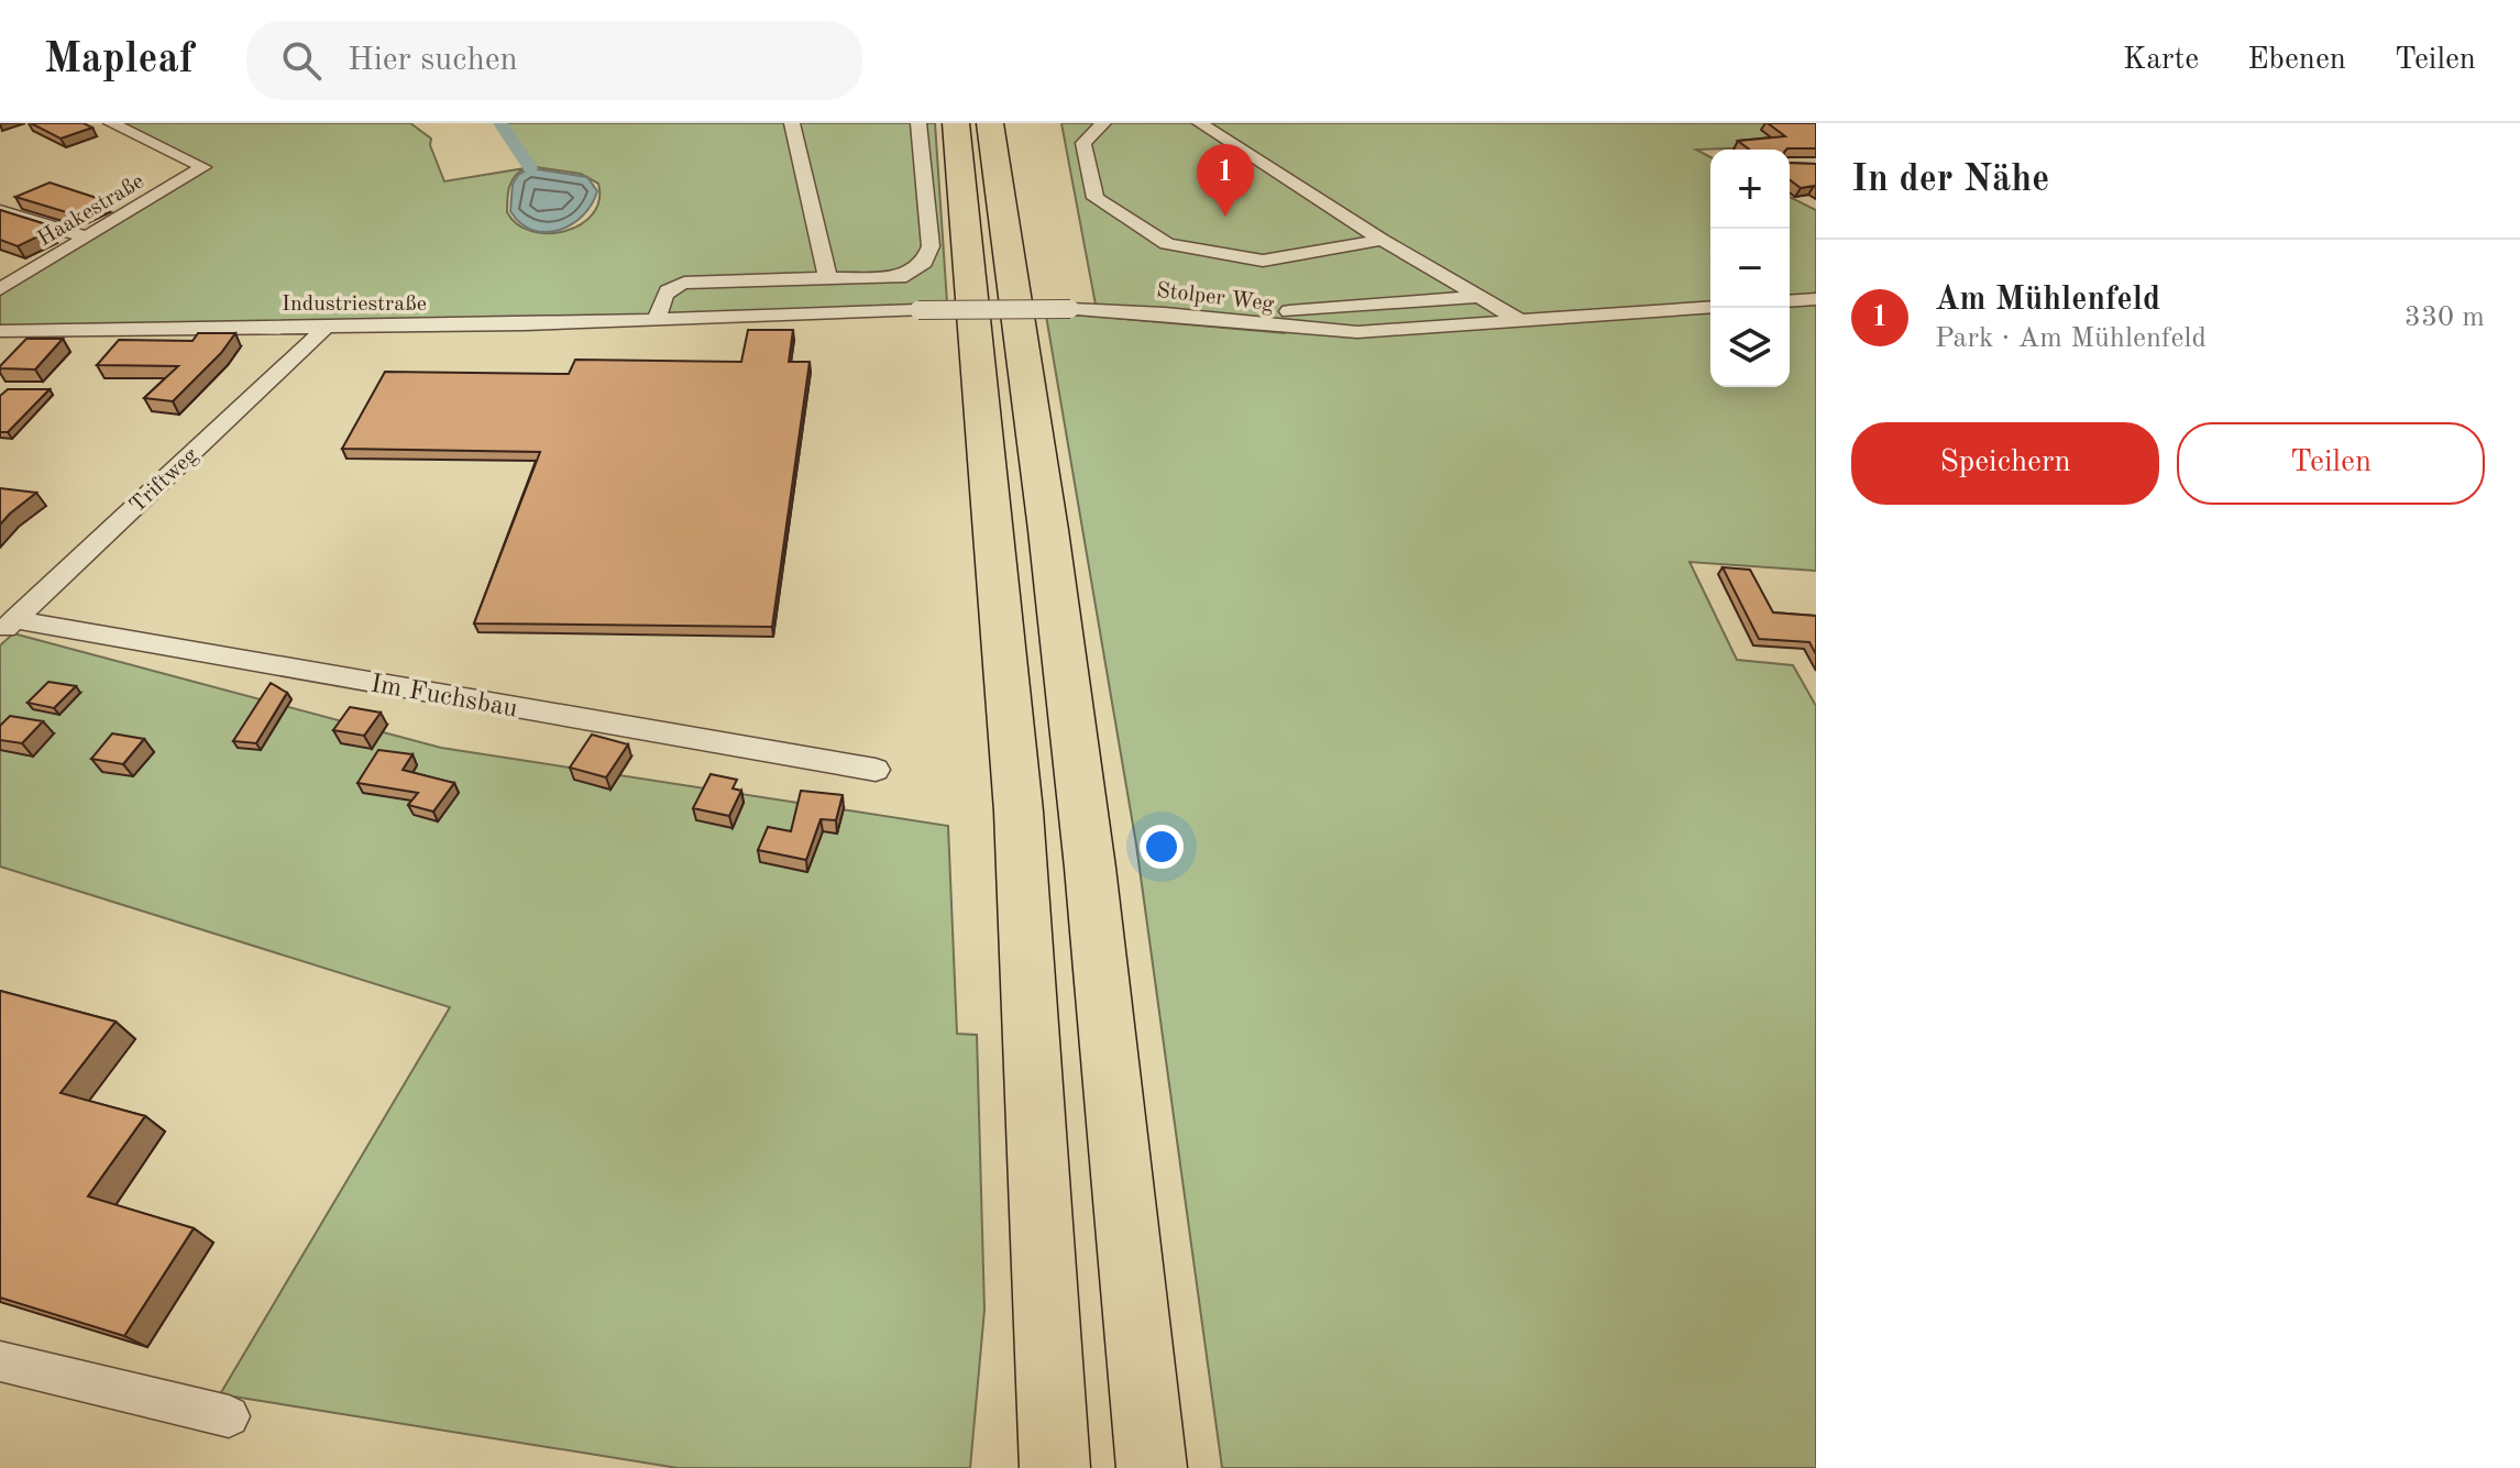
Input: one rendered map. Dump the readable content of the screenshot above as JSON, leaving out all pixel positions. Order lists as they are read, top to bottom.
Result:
{
  "streets": {
    "street": [
      "Haakestraße",
      "Stolper Weg",
      "Industriestraße",
      "Triftweg",
      "Im Fuchsbau"
    ]
  },
  "crossings": [
    ["Stolper Weg", "Industriestraße"],
    ["Industriestraße", "Triftweg"],
    ["Triftweg", "Im Fuchsbau"]
  ],
  "page": {
    "header": "Mapleaf",
    "search": "Hier suchen",
    "nav": ["Karte", "Ebenen", "Teilen"],
    "heading": "In der Nähe",
    "pins": "1",
    "map_buttons": ["+", "−"],
    "list": [
      {
        "mark": "1",
        "name": "Am Mühlenfeld",
        "note": "Park · Am Mühlenfeld",
        "value": "330 m"
      }
    ],
    "buttons": ["Speichern", "Teilen"]
  }
}
